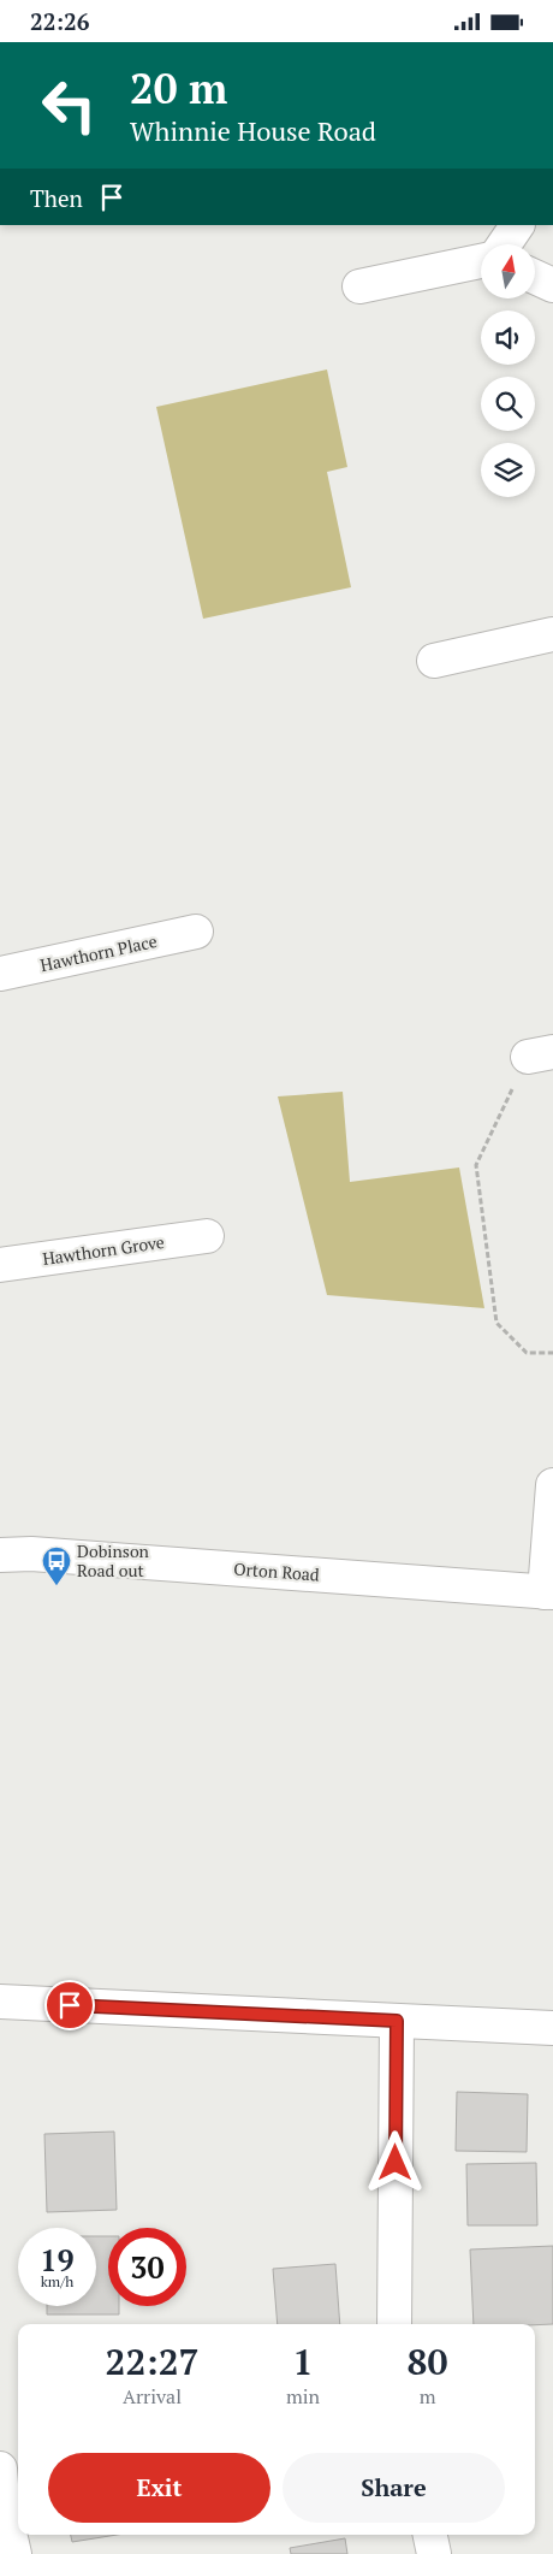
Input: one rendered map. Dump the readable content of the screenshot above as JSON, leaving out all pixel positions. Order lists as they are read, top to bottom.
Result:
{
  "streets": {
    "street": ["Hawthorn Place", "Hawthorn Grove", "Orton Road"]
  },
  "places": {
    "bus stop": ["Dobinson Road out"]
  },
  "north": "top",
  "page": {
    "status": "22:26",
    "turn": ["20 m", "Whinnie House Road"],
    "then": "Then",
    "speed": "19 km/h",
    "limit": "30",
    "eta": [
      "22:27",
      "Arrival",
      "1",
      "min",
      "80",
      "m"
    ],
    "buttons": ["Exit", "Share"]
  }
}
